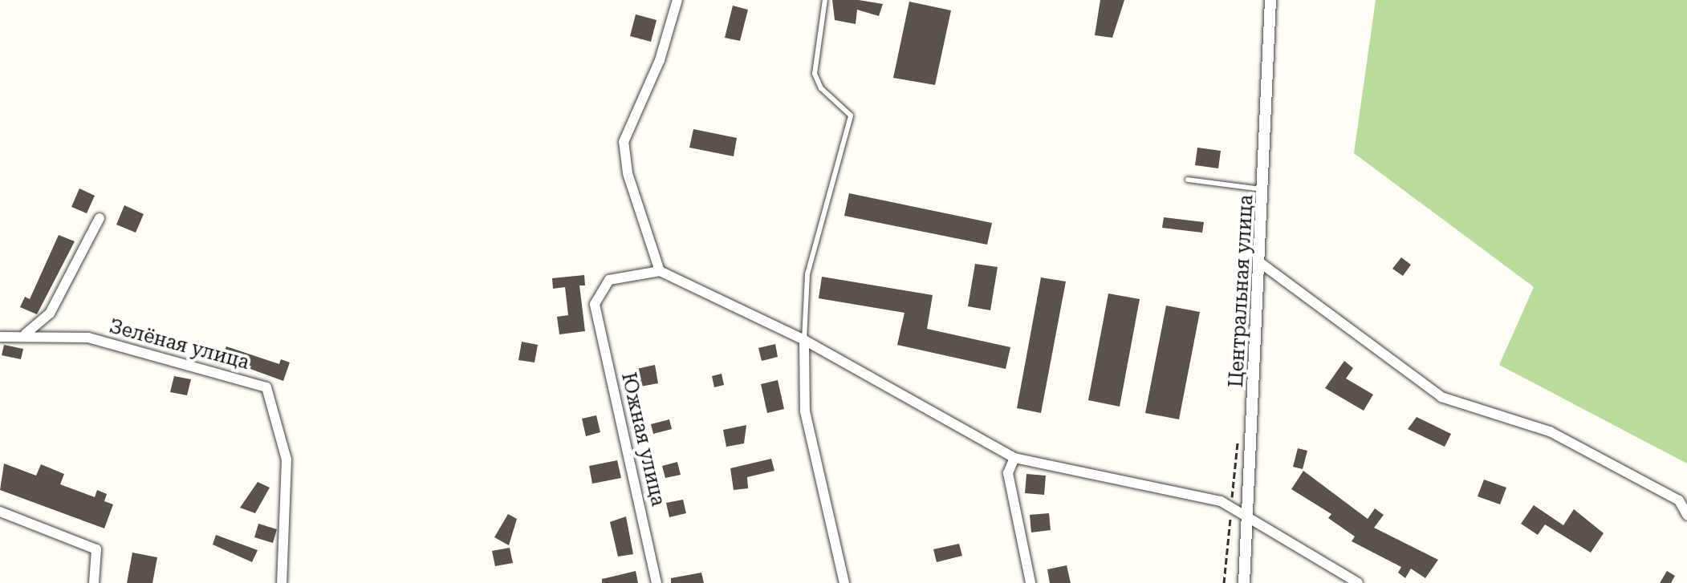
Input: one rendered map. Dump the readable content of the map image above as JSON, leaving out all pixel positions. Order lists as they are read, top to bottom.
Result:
{
  "streets": {
    "street": ["Центральная улица", "Зелёная улица", "Южная улица"]
  }
}
